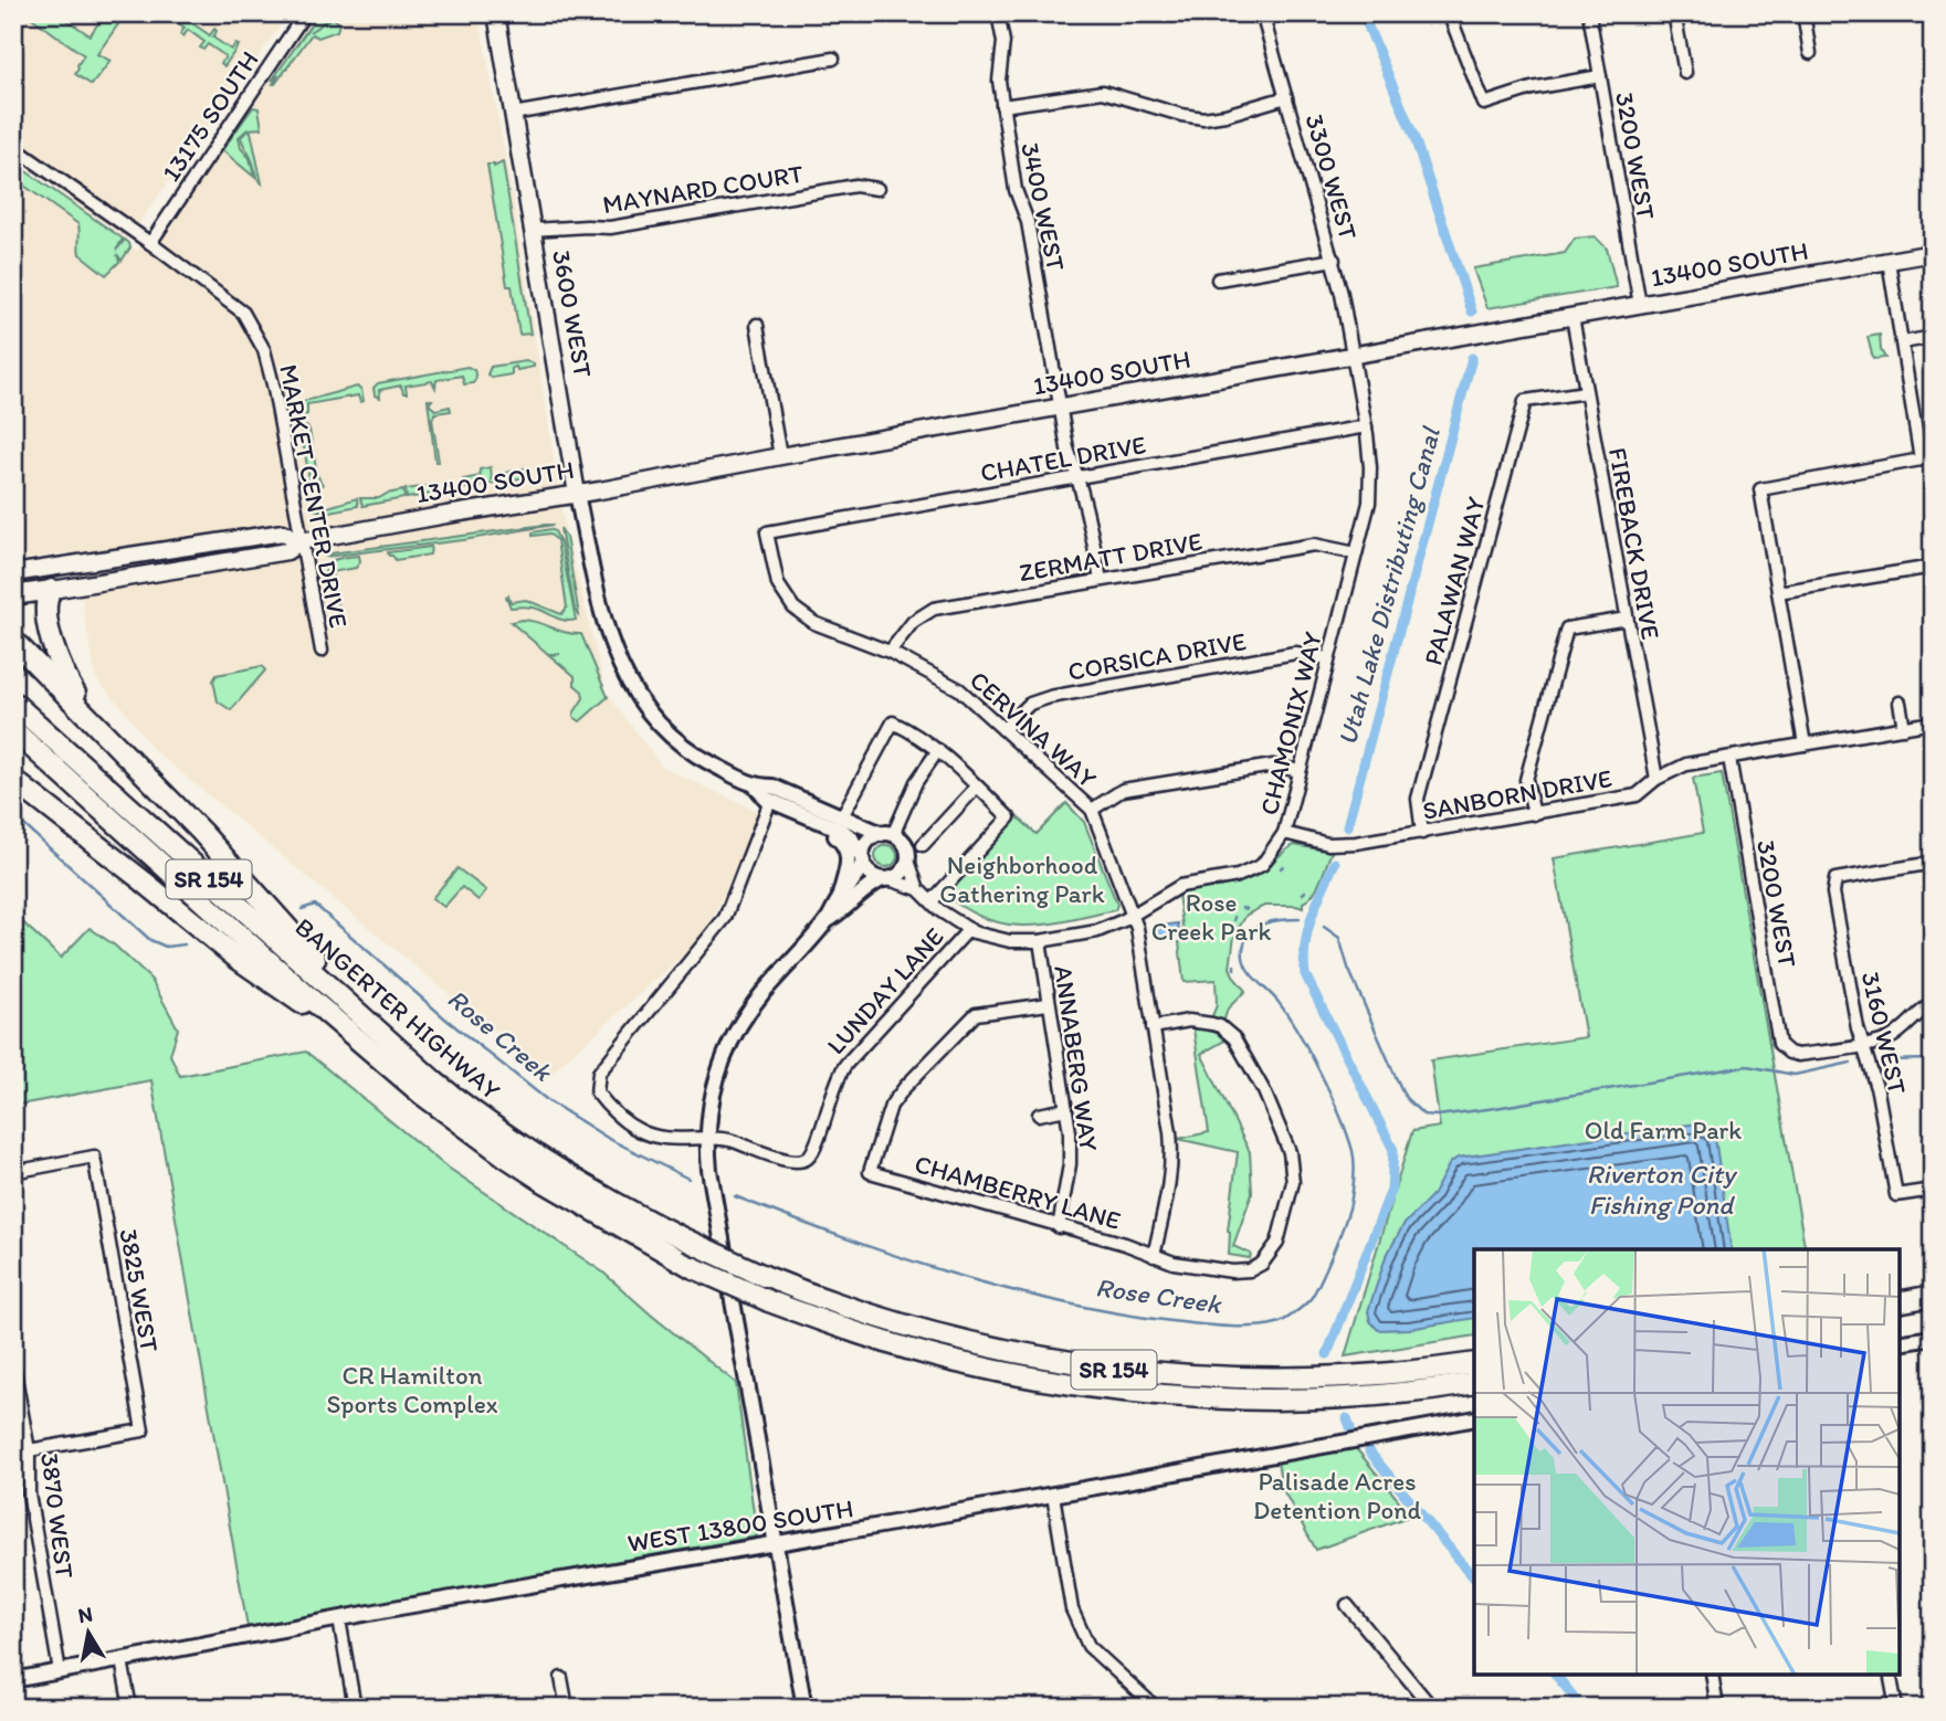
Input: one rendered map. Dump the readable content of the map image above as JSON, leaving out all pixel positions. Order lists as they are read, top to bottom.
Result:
{
  "streets": {
    "highway": ["SR 154", "BANGERTER HIGHWAY"],
    "main road": ["13400 SOUTH", "3600 WEST"],
    "street": [
      "13175 SOUTH",
      "3200 WEST",
      "3300 WEST",
      "MAYNARD COURT",
      "3400 WEST",
      "CHATEL DRIVE",
      "MARKET CENTER DRIVE",
      "FIREBACK DRIVE",
      "ZERMATT DRIVE",
      "PALAWAN WAY",
      "CORSICA DRIVE",
      "CHAMONIX WAY",
      "CERVINA WAY",
      "SANBORN DRIVE",
      "LUNDAY LANE",
      "3160 WEST",
      "ANNABERG WAY",
      "CHAMBERRY LANE",
      "3825 WEST",
      "3870 WEST",
      "WEST 13800 SOUTH"
    ]
  },
  "crossings": [
    ["13175 SOUTH", "MARKET CENTER DRIVE"],
    ["3200 WEST", "13400 SOUTH"],
    ["3200 WEST", "SANBORN DRIVE"],
    ["3200 WEST", "3160 WEST"],
    ["3300 WEST", "13400 SOUTH"],
    ["3300 WEST", "CHAMONIX WAY"],
    ["MAYNARD COURT", "3600 WEST"],
    ["3400 WEST", "13400 SOUTH"],
    ["3400 WEST", "CHATEL DRIVE"],
    ["3400 WEST", "ZERMATT DRIVE"],
    ["13400 SOUTH", "3600 WEST"],
    ["13400 SOUTH", "MARKET CENTER DRIVE"],
    ["13400 SOUTH", "FIREBACK DRIVE"],
    ["13400 SOUTH", "CHAMONIX WAY"],
    ["CHATEL DRIVE", "CHAMONIX WAY"],
    ["CHATEL DRIVE", "CERVINA WAY"],
    ["FIREBACK DRIVE", "PALAWAN WAY"],
    ["FIREBACK DRIVE", "SANBORN DRIVE"],
    ["ZERMATT DRIVE", "CHAMONIX WAY"],
    ["ZERMATT DRIVE", "CERVINA WAY"],
    ["PALAWAN WAY", "SANBORN DRIVE"],
    ["CORSICA DRIVE", "CHAMONIX WAY"],
    ["CORSICA DRIVE", "CERVINA WAY"],
    ["CHAMONIX WAY", "CERVINA WAY"],
    ["CHAMONIX WAY", "SANBORN DRIVE"],
    ["CHAMONIX WAY", "LUNDAY LANE"],
    ["CHAMONIX WAY", "ANNABERG WAY"],
    ["CERVINA WAY", "CHAMBERRY LANE"],
    ["ANNABERG WAY", "CHAMBERRY LANE"],
    ["3825 WEST", "3870 WEST"],
    ["3870 WEST", "WEST 13800 SOUTH"]
  ],
  "water": ["Utah Lake Distributing Canal", "Rose Creek", "Riverton City Fishing Pond"],
  "parks": [
    "Neighborhood Gathering Park",
    "Rose Creek Park",
    "Old Farm Park",
    "CR Hamilton Sports Complex",
    "Palisade Acres Detention Pond"
  ],
  "north": "top"
}
